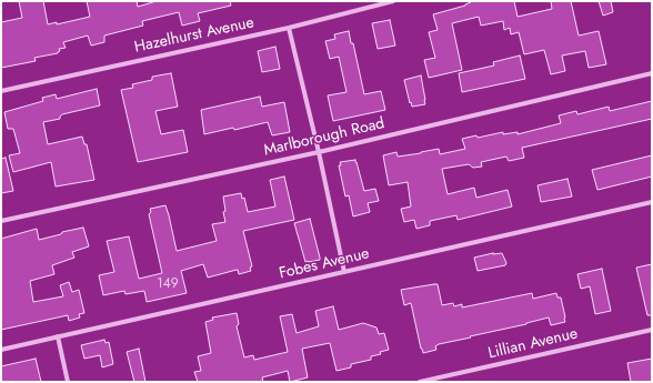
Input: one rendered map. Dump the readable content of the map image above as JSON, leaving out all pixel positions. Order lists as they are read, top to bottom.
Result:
{
  "streets": {
    "street": [
      "Hazelhurst Avenue",
      "Marlborough Road",
      "Fobes Avenue",
      "Lillian Avenue"
    ]
  },
  "house_numbers": ["149"]
}
